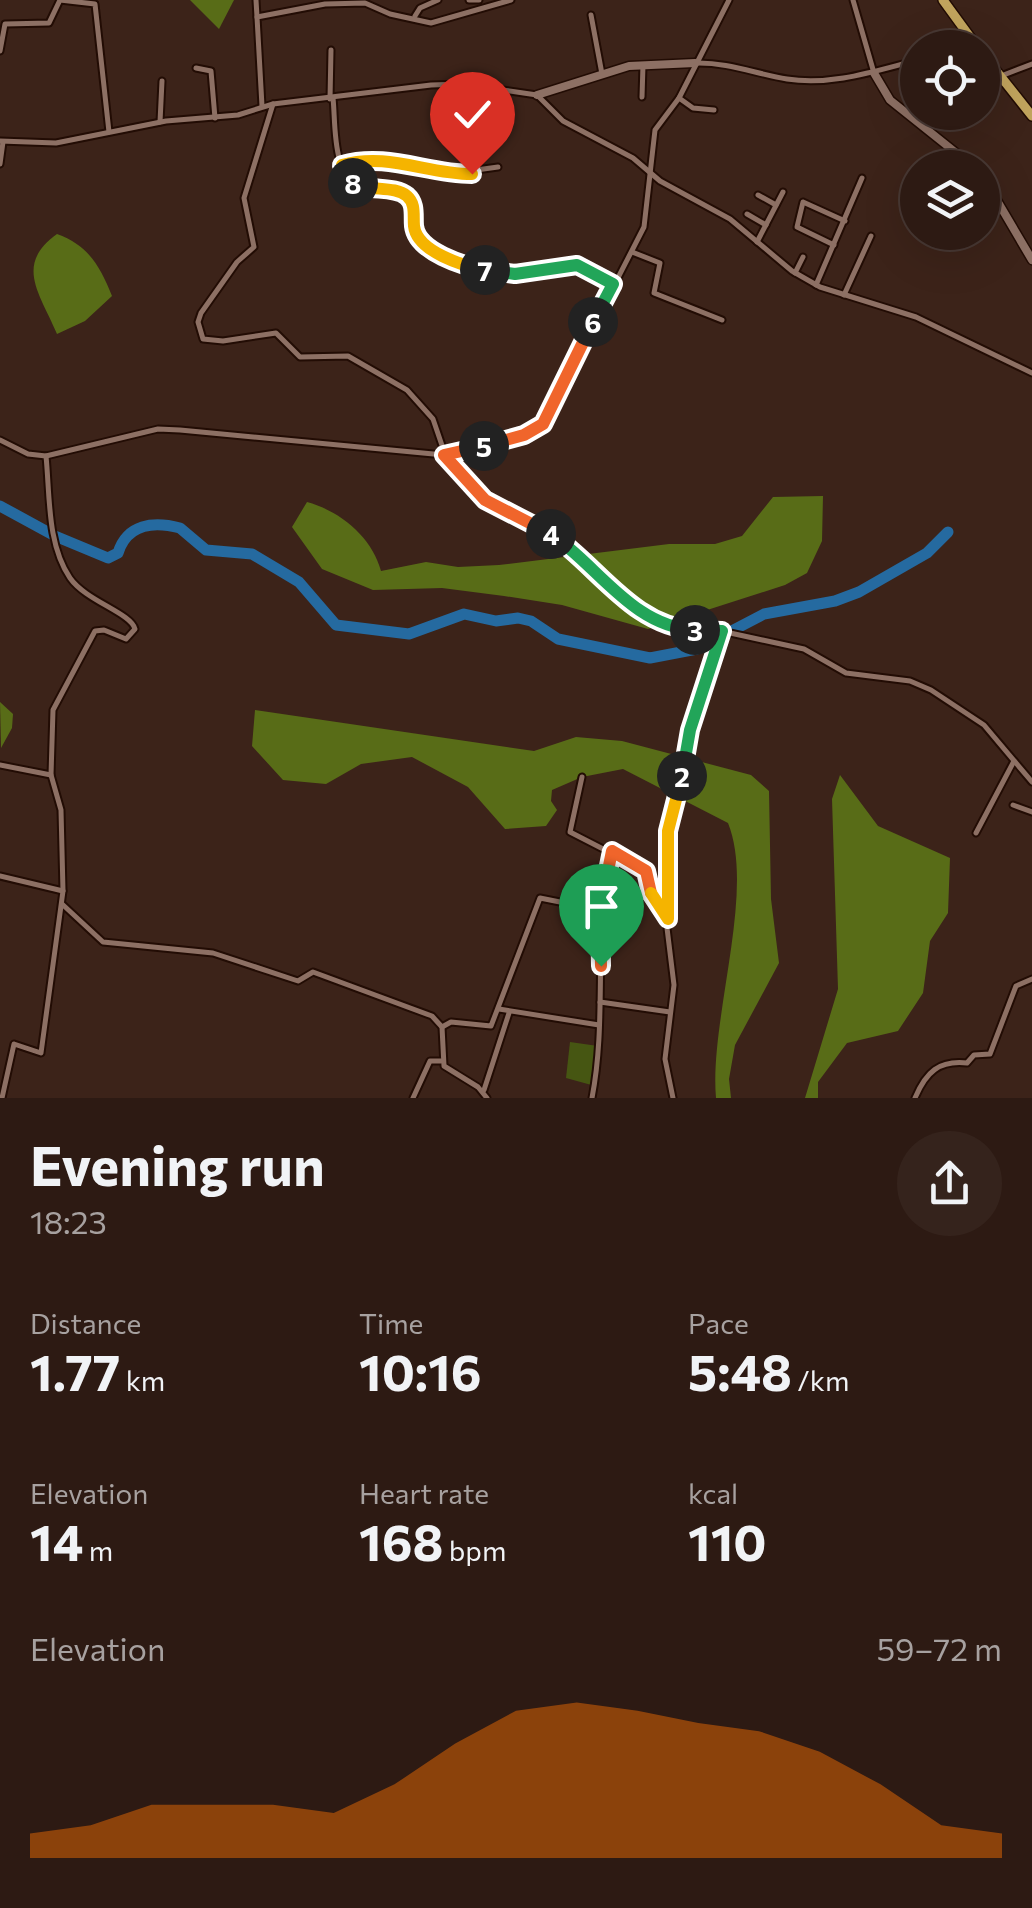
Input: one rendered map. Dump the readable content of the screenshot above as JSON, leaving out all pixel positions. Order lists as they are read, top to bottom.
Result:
{
  "page": {
    "pins": [
      "8",
      "7",
      "6",
      "5",
      "4",
      "3",
      "2"
    ],
    "heading": ["Evening run", "18:23"],
    "stats": [
      ["Distance", "1.77 km"],
      ["Time", "10:16"],
      ["Pace", "5:48 /km"],
      ["Elevation", "14 m"],
      ["Heart rate", "168 bpm"],
      ["kcal", "110"]
    ],
    "chart": ["Elevation", "59–72 m"]
  }
}
